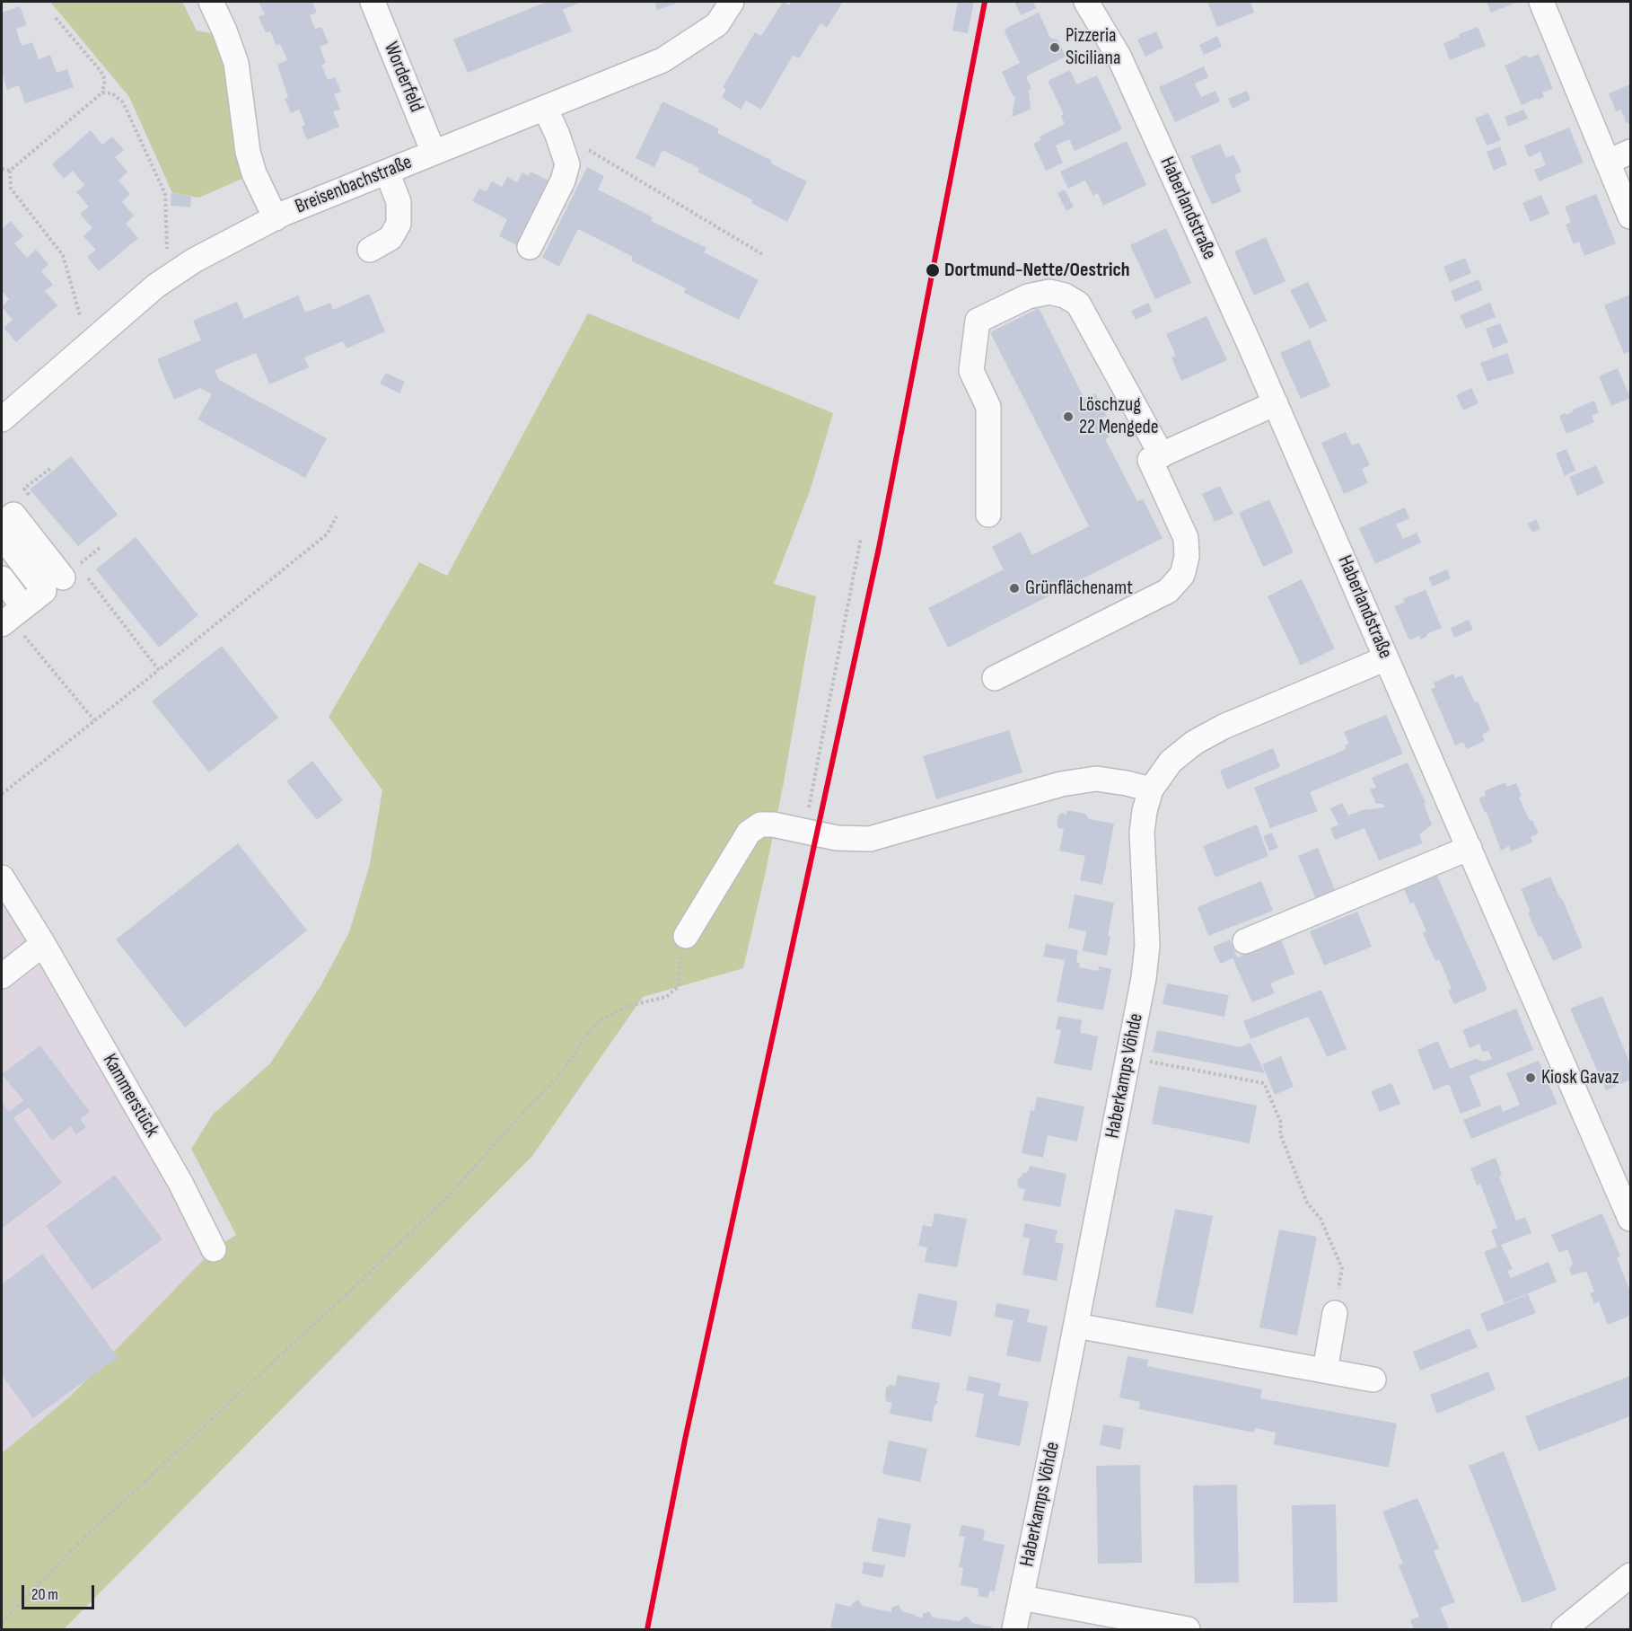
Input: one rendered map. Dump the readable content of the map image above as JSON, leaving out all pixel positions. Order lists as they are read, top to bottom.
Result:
{
  "streets": {
    "street": [
      "Worderfeld",
      "Breisenbachstraße",
      "Haberlandstraße",
      "Haberkamps Vöhde",
      "Kammerstück"
    ]
  },
  "crossings": [
    ["Worderfeld", "Breisenbachstraße"],
    ["Haberlandstraße", "Haberkamps Vöhde"]
  ],
  "places": [
    "Pizzeria Siciliana",
    "Dortmund-Nette/Oestrich",
    "Löschzug 22 Mengede",
    "Grünflächenamt",
    "Kiosk Gavaz"
  ],
  "scale_bar": "20 m"
}
